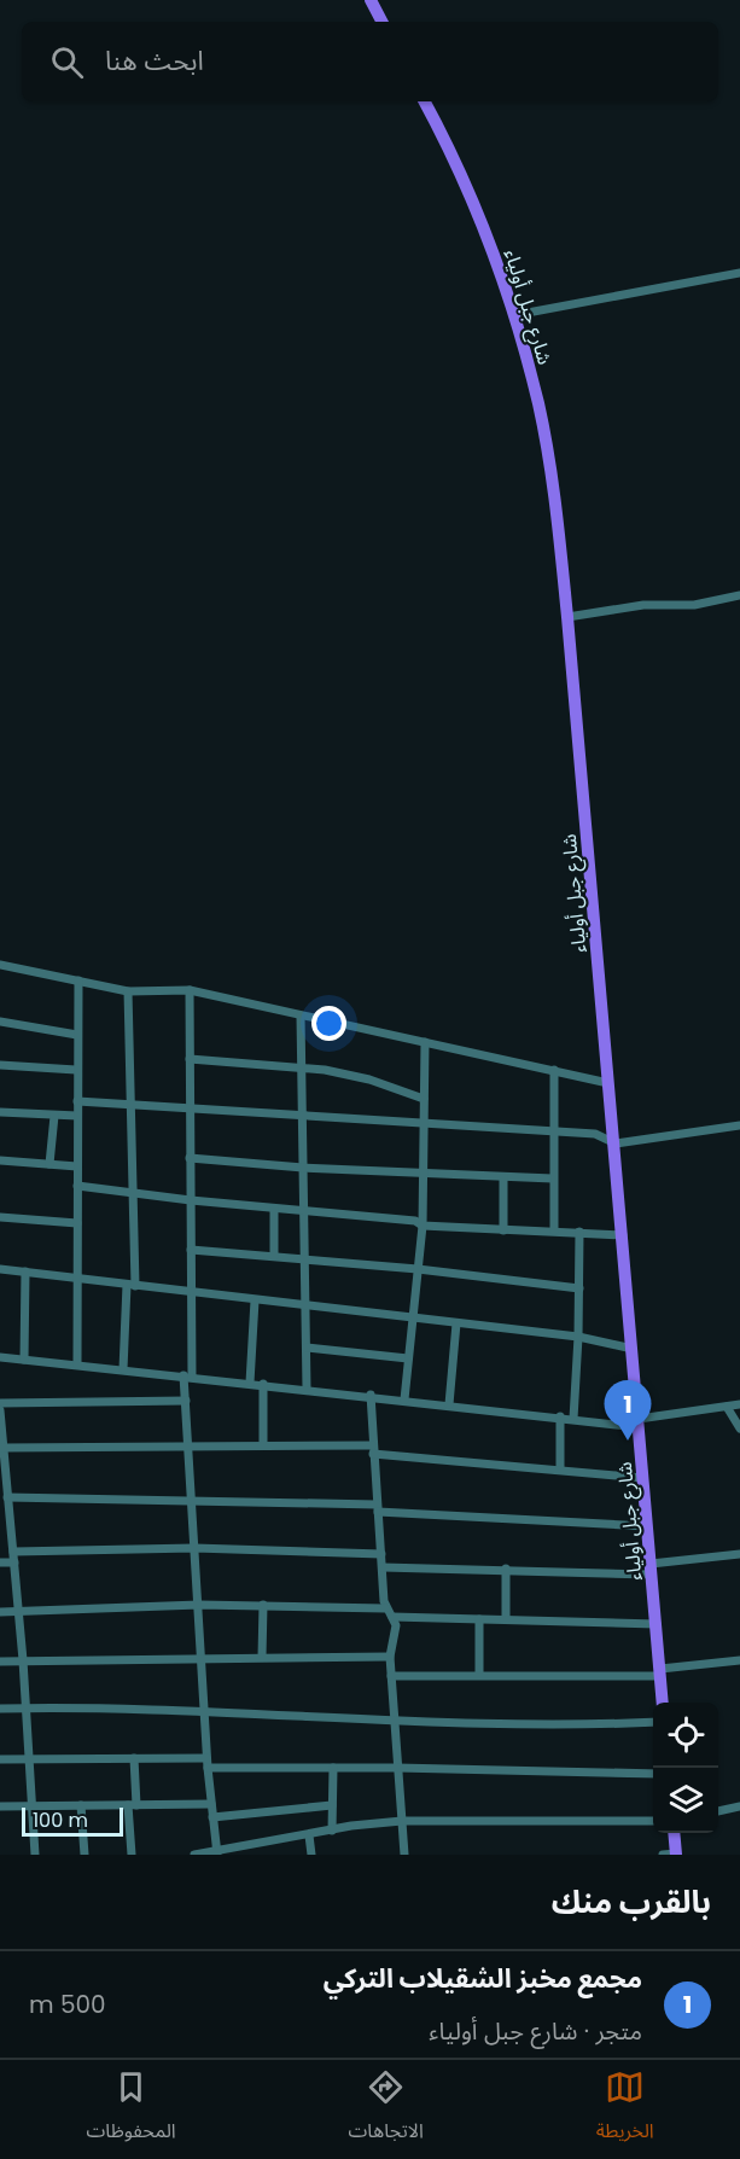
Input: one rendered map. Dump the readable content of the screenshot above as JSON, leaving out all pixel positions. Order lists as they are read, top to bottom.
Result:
{
  "streets": {
    "highway": ["شارع جبل أولياء"]
  },
  "scale_bar": "100 m",
  "page": {
    "search": "ابحث هنا",
    "pins": "1",
    "scale": "100 m",
    "heading": "بالقرب منك",
    "list": [
      {
        "mark": "1",
        "name": "مجمع مخبز الشقيلاب التركي",
        "note": "متجر · شارع جبل أولياء",
        "value": "500 m"
      }
    ],
    "nav": ["الخريطة", "الاتجاهات", "المحفوظات"]
  }
}
